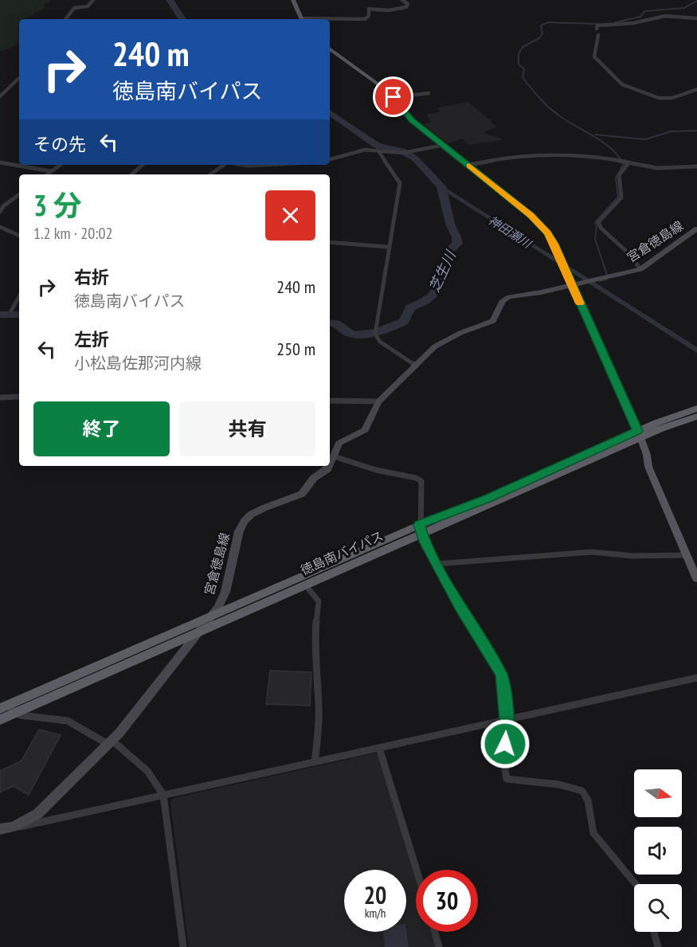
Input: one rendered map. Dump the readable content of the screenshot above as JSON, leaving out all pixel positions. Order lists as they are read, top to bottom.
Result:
{
  "streets": {
    "highway": ["徳島南バイパス"],
    "main road": ["宮倉徳島線"]
  },
  "crossings": [
    ["宮倉徳島線", "徳島南バイパス"]
  ],
  "water": ["神田瀬川", "芝生川"],
  "north": "right",
  "page": {
    "turn": ["240 m", "徳島南バイパス"],
    "then": "その先",
    "heading": ["3 分", "1.2 km · 20:02"],
    "list": [
      {
        "name": "右折",
        "note": "徳島南バイパス",
        "value": "240 m"
      },
      {
        "name": "左折",
        "note": "小松島佐那河内線",
        "value": "250 m"
      }
    ],
    "buttons": ["終了", "共有"],
    "speed": "20 km/h",
    "limit": "30"
  }
}
